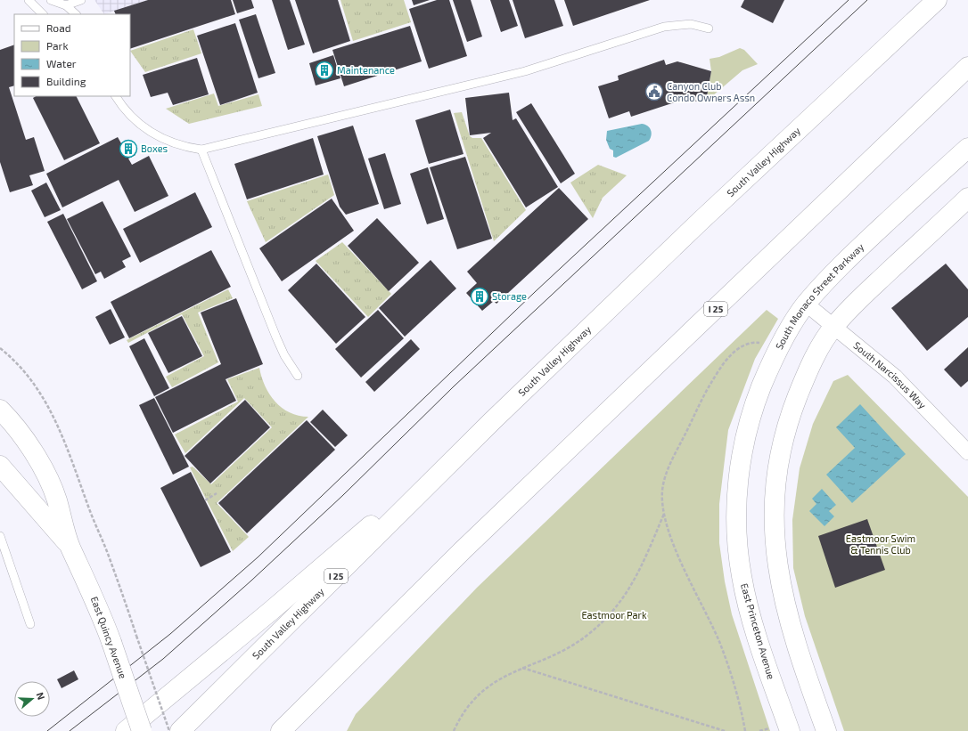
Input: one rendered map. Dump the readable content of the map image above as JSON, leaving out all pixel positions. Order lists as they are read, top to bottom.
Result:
{
  "streets": {
    "main road": [
      "South Valley Highway",
      "South Monaco Street Parkway",
      "I 25",
      "East Princeton Avenue",
      "East Quincy Avenue"
    ],
    "street": ["South Narcissus Way"]
  },
  "crossings": [
    ["South Monaco Street Parkway", "South Narcissus Way"],
    ["South Monaco Street Parkway", "East Princeton Avenue"]
  ],
  "parks": ["Eastmoor Swim & Tennis Club", "Eastmoor Park"],
  "places": {
    "building": ["Maintenance", "Boxes", "Storage"],
    "public building": ["Canyon Club Condo Owners Assn"]
  },
  "legend": [
    "Road",
    "Park",
    "Water",
    "Building"
  ],
  "north": "right"
}
